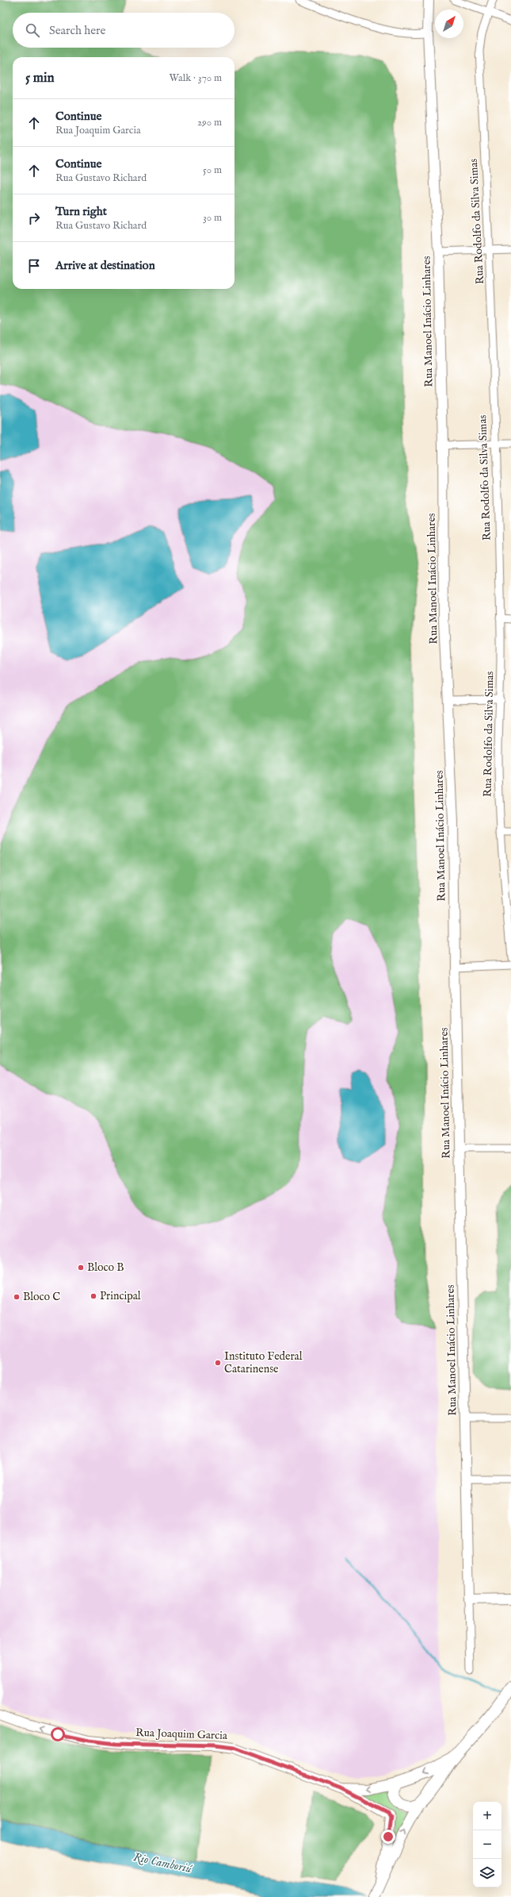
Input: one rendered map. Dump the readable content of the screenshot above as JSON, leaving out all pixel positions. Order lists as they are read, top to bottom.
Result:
{
  "streets": {
    "main road": ["Rua Manoel Inácio Linhares", "Rua Joaquim Garcia"],
    "street": ["Rua Rodolfo da Silva Simas"]
  },
  "one_way": ["Rua Joaquim Garcia"],
  "water": ["Rio Camboriú"],
  "places": [
    "Bloco B",
    "Principal",
    "Bloco C",
    "Instituto Federal Catarinense"
  ],
  "north": "top right",
  "page": {
    "search": "Search here",
    "heading": ["5 min", "Walk · 370 m"],
    "list": [
      ["Continue", "Rua Joaquim Garcia", "290 m"],
      ["Continue", "Rua Gustavo Richard", "50 m"],
      ["Turn right", "Rua Gustavo Richard", "30 m"],
      "Arrive at destination"
    ],
    "map_buttons": ["+", "−"]
  }
}
